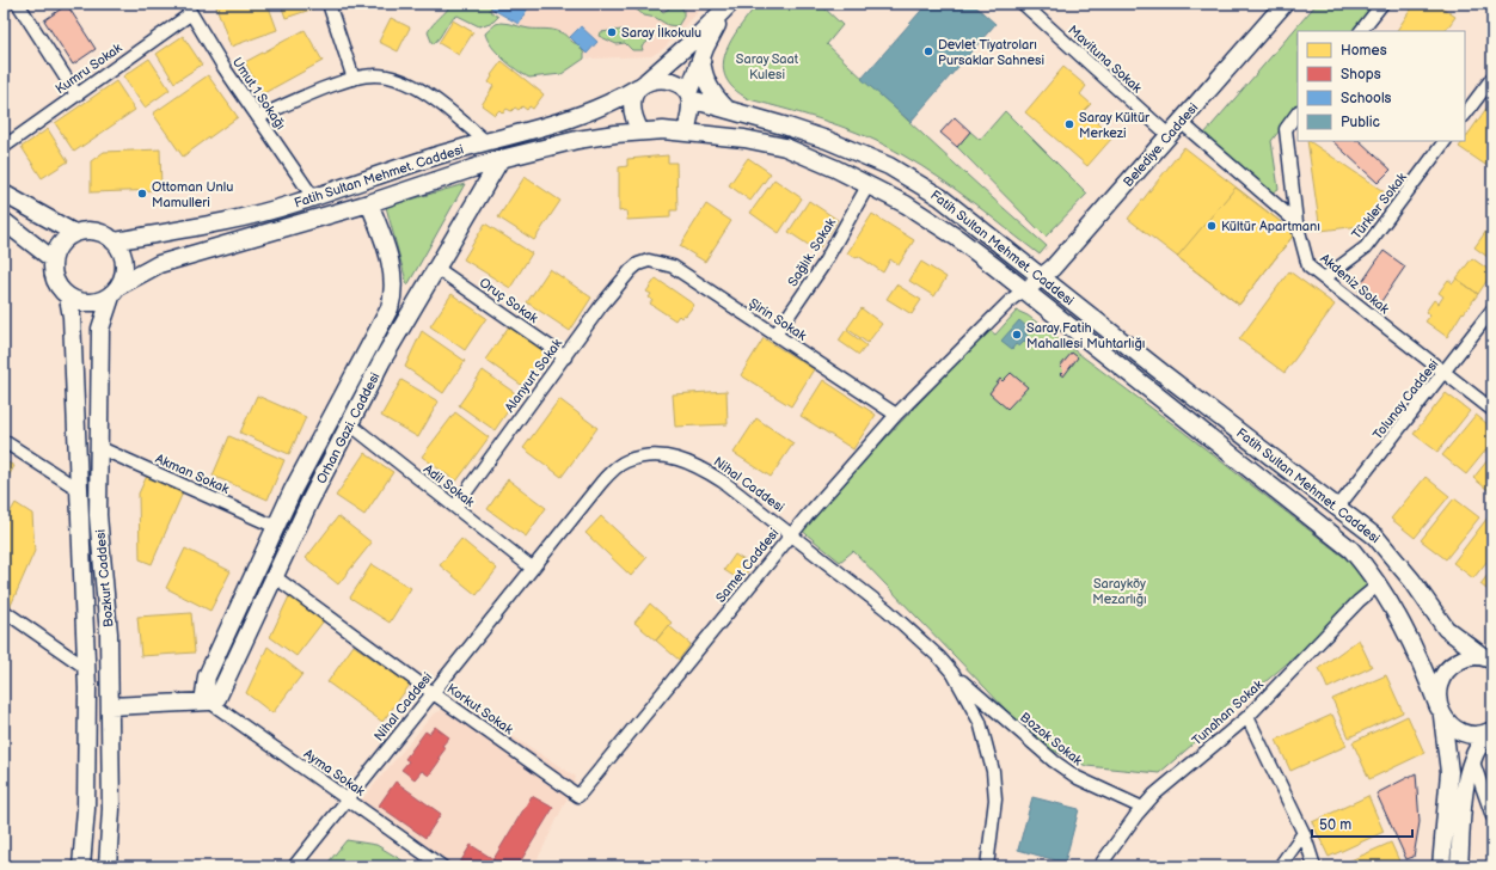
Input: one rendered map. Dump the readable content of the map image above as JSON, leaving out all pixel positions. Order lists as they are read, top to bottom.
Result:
{
  "streets": {
    "street": [
      "Mavituna Sokak",
      "Kumru Sokak",
      "Umut 1 Sokağı",
      "Belediye. Caddesi",
      "Fatih Sultan Mehmet. Caddesi",
      "Türkler Sokak",
      "Sağlık. Sokak",
      "Akdeniz Sokak",
      "Oruç Sokak",
      "Şirin Sokak",
      "Alanyurt Sokak",
      "Tolunay Caddesi",
      "Orhan Gazi. Caddesi",
      "Akman Sokak",
      "Nihal Caddesi",
      "Adil Sokak",
      "Samet Caddesi",
      "Bozkurt Caddesi",
      "Korkut Sokak",
      "Tunahan Sokak",
      "Bozok Sokak",
      "Ayma Sokak"
    ]
  },
  "crossings": [
    ["Mavituna Sokak", "Belediye. Caddesi"],
    ["Kumru Sokak", "Umut 1 Sokağı"],
    ["Umut 1 Sokağı", "Fatih Sultan Mehmet. Caddesi"],
    ["Belediye. Caddesi", "Fatih Sultan Mehmet. Caddesi"],
    ["Belediye. Caddesi", "Samet Caddesi"],
    ["Fatih Sultan Mehmet. Caddesi", "Sağlık. Sokak"],
    ["Fatih Sultan Mehmet. Caddesi", "Tolunay Caddesi"],
    ["Fatih Sultan Mehmet. Caddesi", "Orhan Gazi. Caddesi"],
    ["Fatih Sultan Mehmet. Caddesi", "Samet Caddesi"],
    ["Fatih Sultan Mehmet. Caddesi", "Bozkurt Caddesi"],
    ["Fatih Sultan Mehmet. Caddesi", "Tunahan Sokak"],
    ["Türkler Sokak", "Akdeniz Sokak"],
    ["Sağlık. Sokak", "Şirin Sokak"],
    ["Akdeniz Sokak", "Tolunay Caddesi"],
    ["Oruç Sokak", "Alanyurt Sokak"],
    ["Oruç Sokak", "Orhan Gazi. Caddesi"],
    ["Şirin Sokak", "Alanyurt Sokak"],
    ["Şirin Sokak", "Samet Caddesi"],
    ["Alanyurt Sokak", "Adil Sokak"],
    ["Orhan Gazi. Caddesi", "Akman Sokak"],
    ["Orhan Gazi. Caddesi", "Adil Sokak"],
    ["Orhan Gazi. Caddesi", "Korkut Sokak"],
    ["Orhan Gazi. Caddesi", "Ayma Sokak"],
    ["Akman Sokak", "Bozkurt Caddesi"],
    ["Nihal Caddesi", "Adil Sokak"],
    ["Nihal Caddesi", "Samet Caddesi"],
    ["Nihal Caddesi", "Korkut Sokak"],
    ["Nihal Caddesi", "Bozok Sokak"],
    ["Nihal Caddesi", "Ayma Sokak"],
    ["Samet Caddesi", "Korkut Sokak"],
    ["Tunahan Sokak", "Bozok Sokak"]
  ],
  "parks": ["Saray Saat Kulesi", "Sarayköy Mezarlığı"],
  "places": [
    "Saray İlkokulu",
    "Devlet Tiyatroları Pursaklar Sahnesi",
    "Saray Kültür Merkezi",
    "Ottoman Unlu Mamulleri",
    "Kültür Apartmanı",
    "Saray Fatih Mahallesi Muhtarlığı"
  ],
  "legend": [
    "Homes",
    "Shops",
    "Schools",
    "Public"
  ],
  "scale_bar": "50 m"
}
